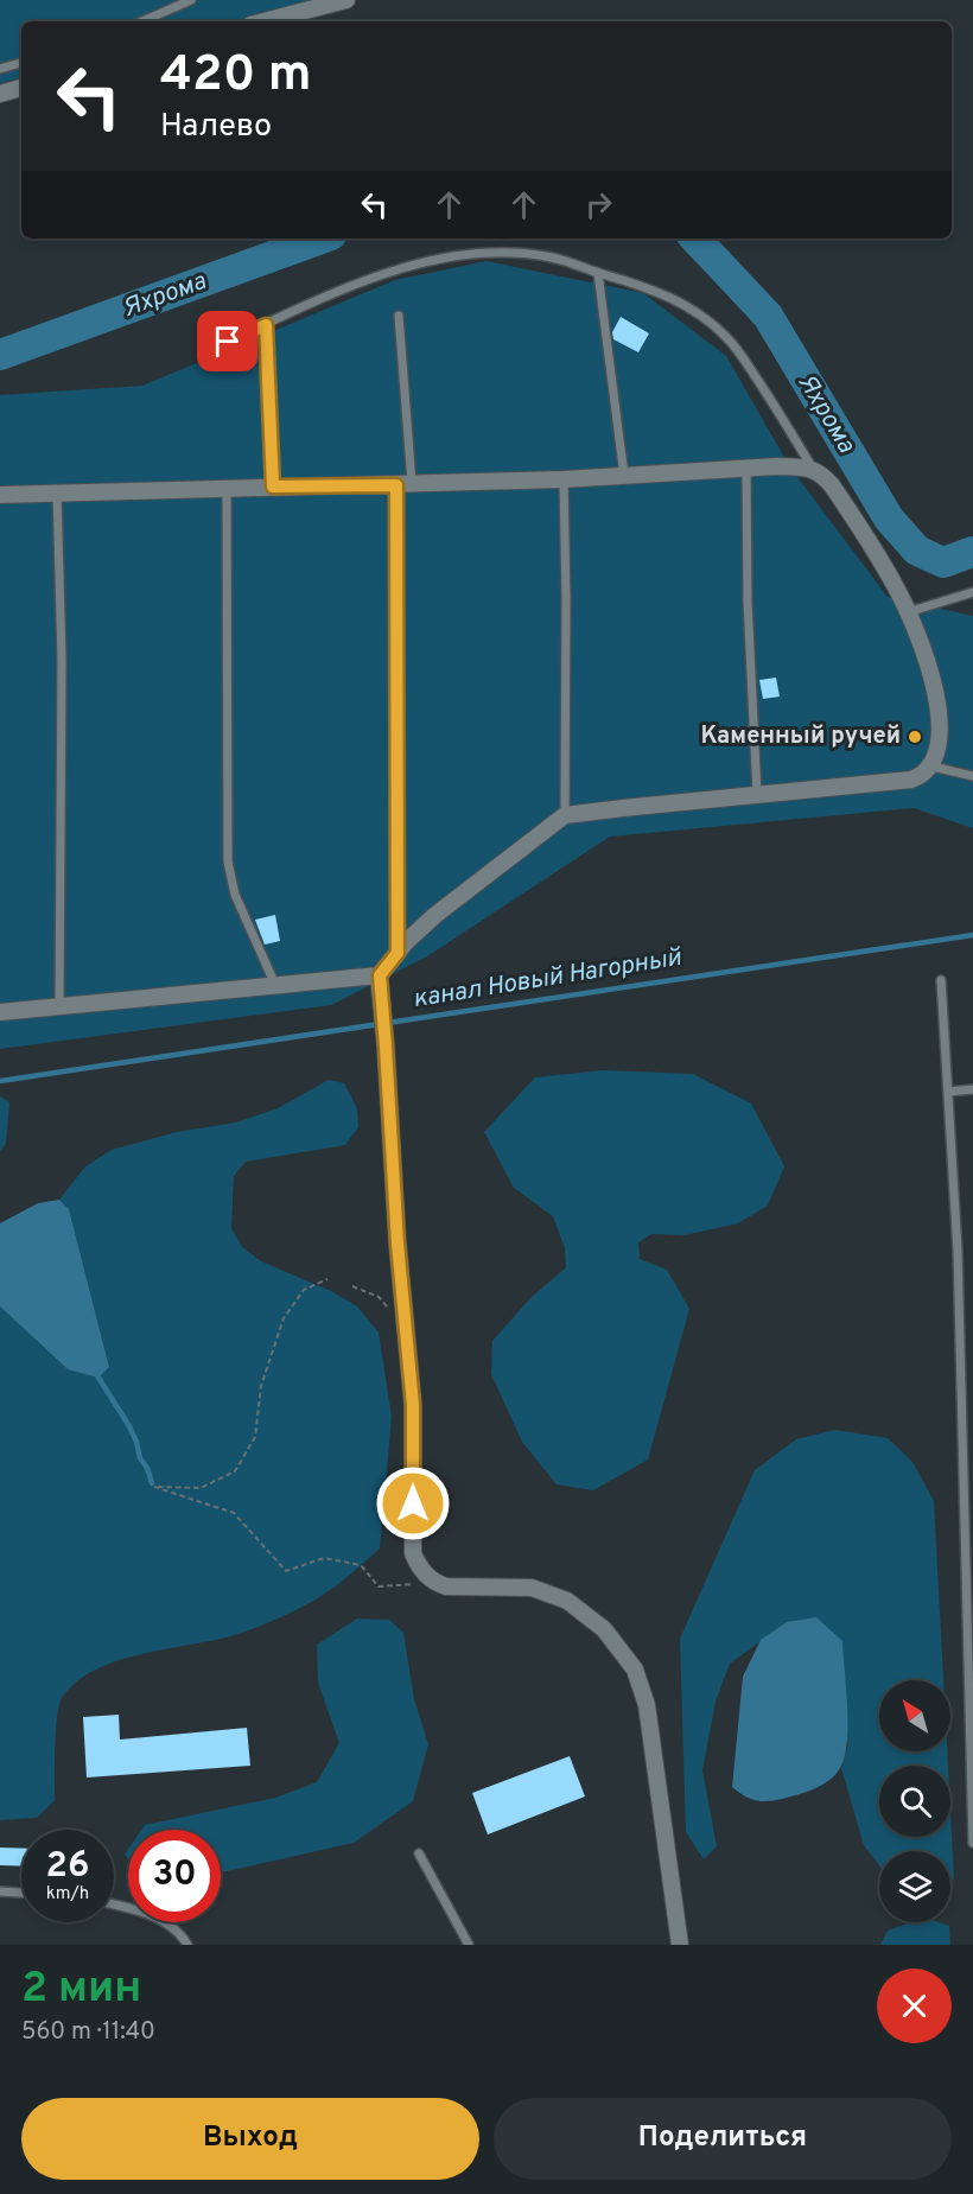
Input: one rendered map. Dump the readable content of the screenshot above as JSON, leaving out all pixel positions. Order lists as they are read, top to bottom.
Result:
{
  "water": ["Яхрома", "канал Новый Нагорный"],
  "places": ["Каменный ручей"],
  "north": "top left",
  "page": {
    "turn": ["420 m", "Налево"],
    "speed": "26 km/h",
    "limit": "30",
    "heading": ["2 мин", "560 m · 11:40"],
    "buttons": ["Выход", "Поделиться"]
  }
}
